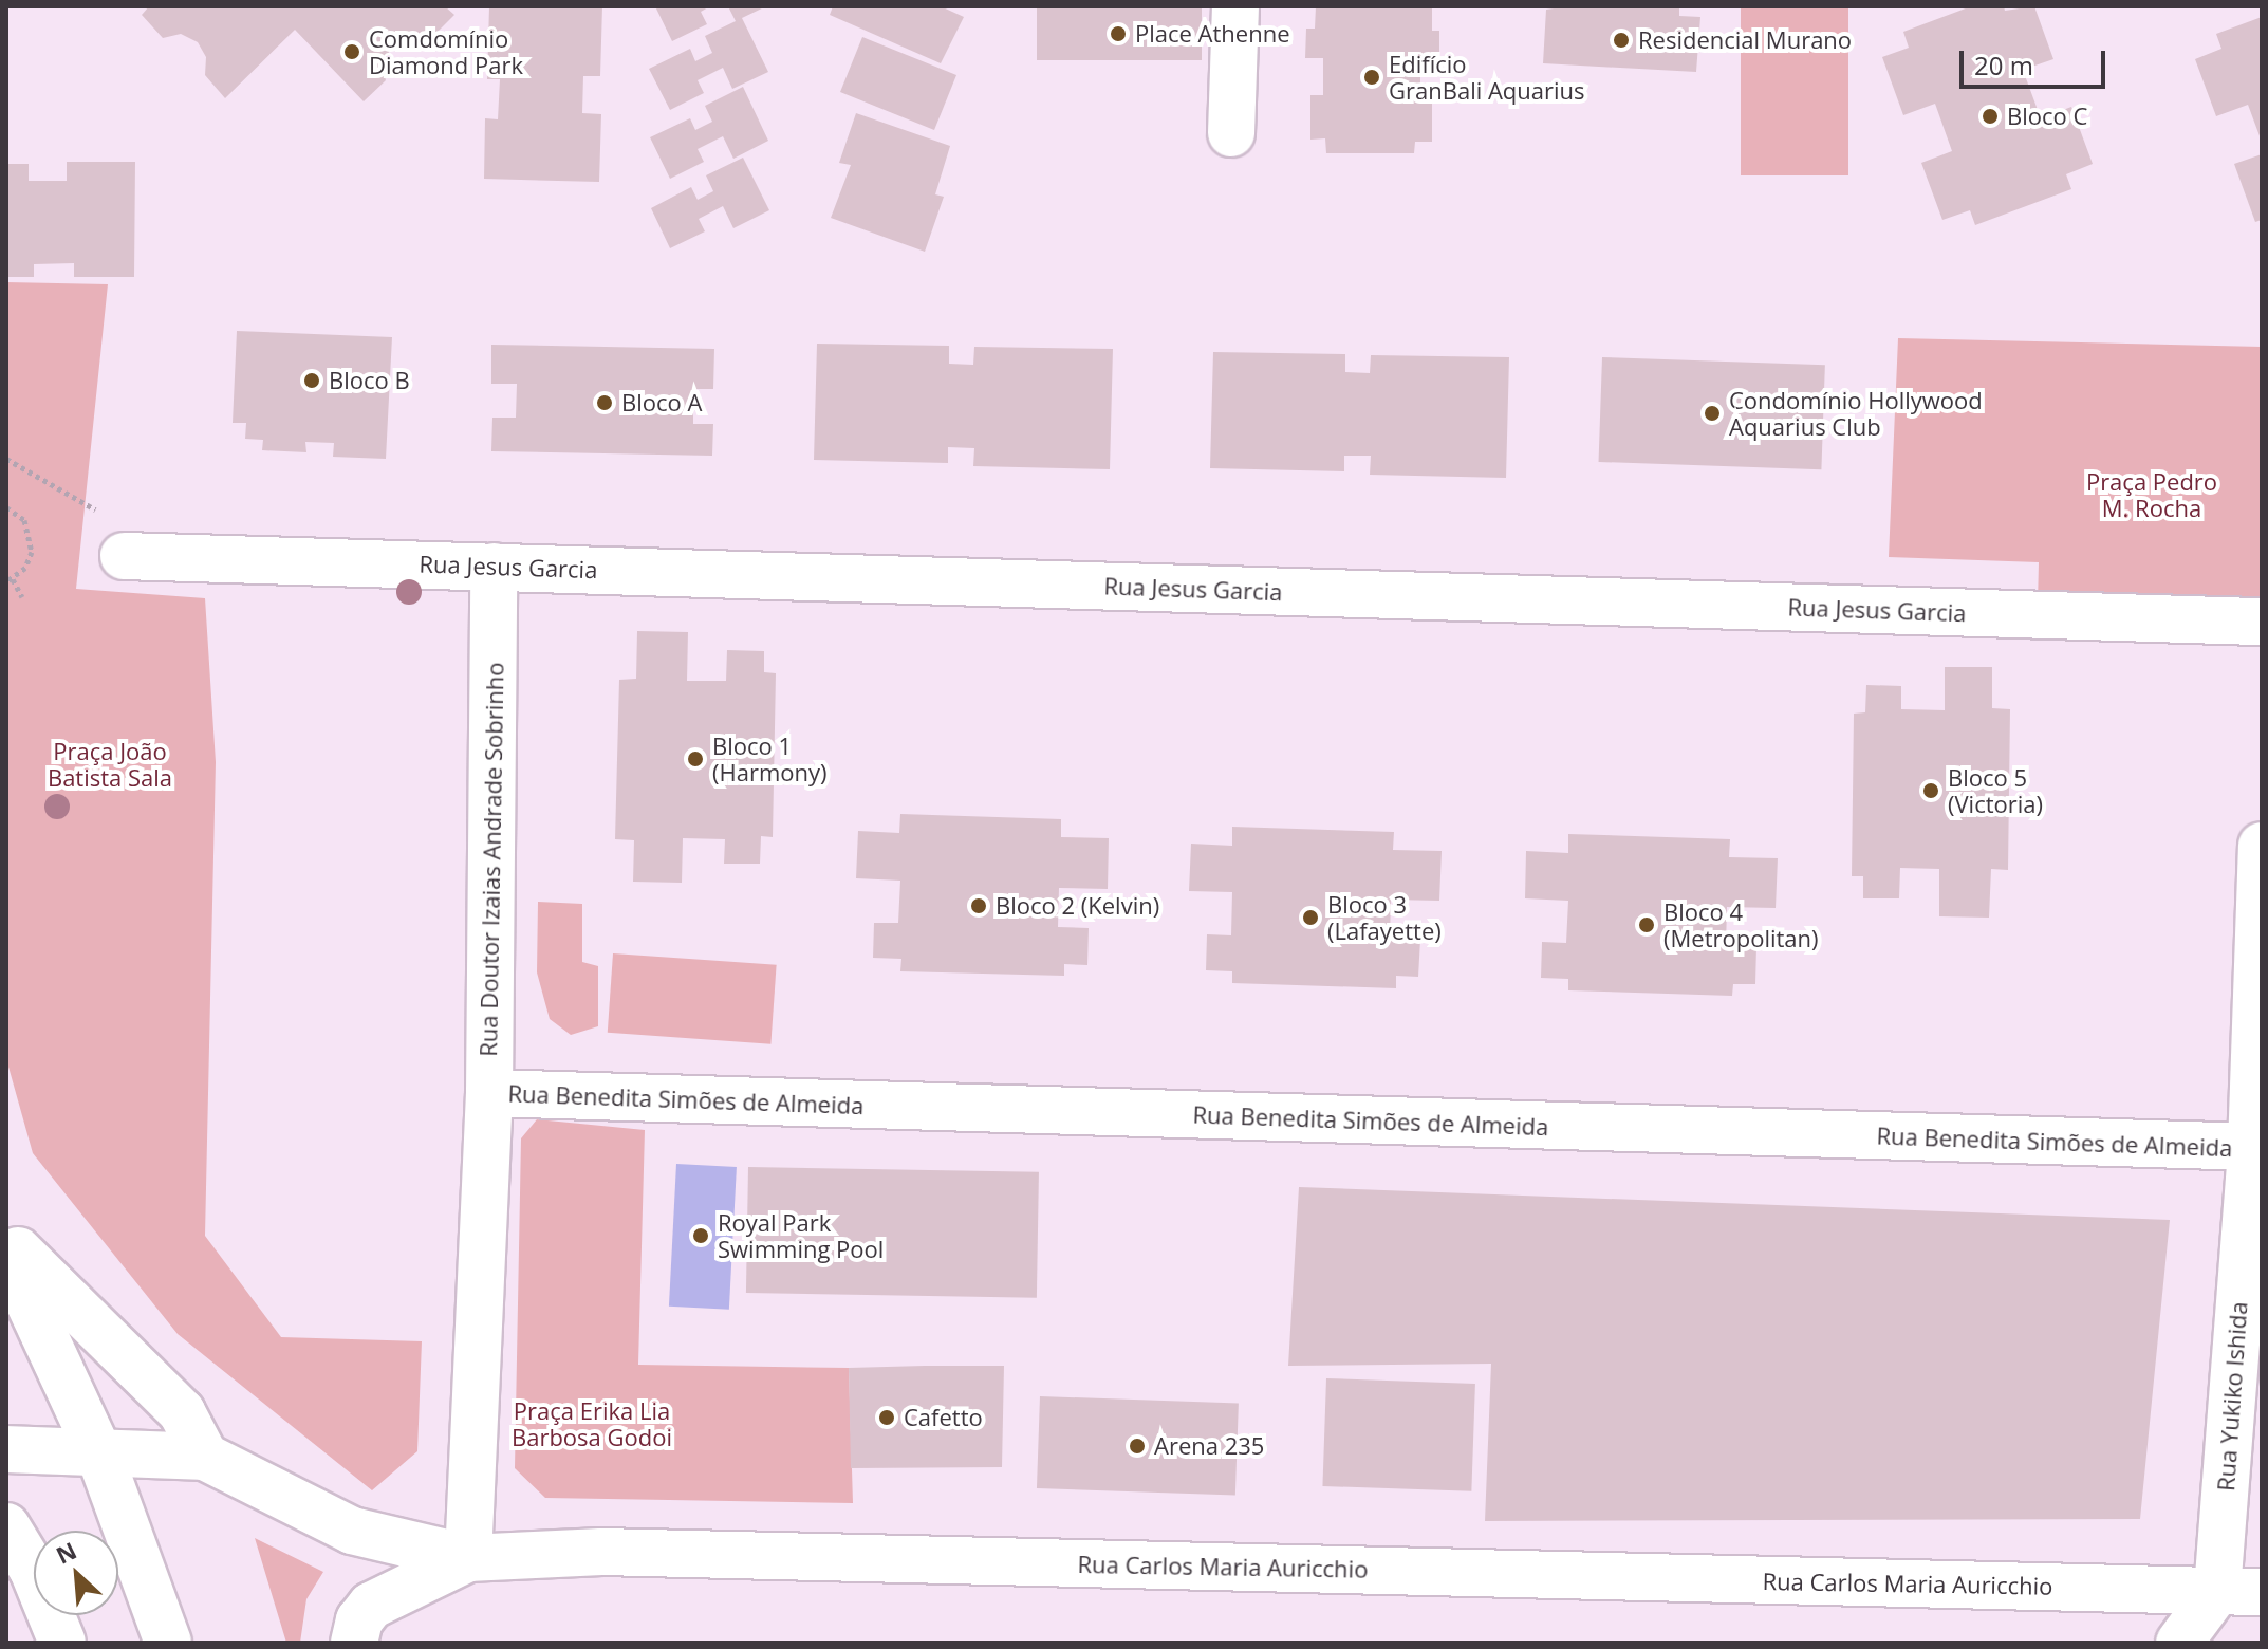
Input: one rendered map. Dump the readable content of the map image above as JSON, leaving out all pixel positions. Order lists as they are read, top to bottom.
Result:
{
  "streets": {
    "street": [
      "Rua Jesus Garcia",
      "Rua Doutor Izaias Andrade Sobrinho",
      "Rua Benedita Simões de Almeida",
      "Rua Yukiko Ishida",
      "Rua Carlos Maria Auricchio"
    ]
  },
  "crossings": [
    ["Rua Jesus Garcia", "Rua Doutor Izaias Andrade Sobrinho"],
    ["Rua Doutor Izaias Andrade Sobrinho", "Rua Benedita Simões de Almeida"],
    ["Rua Doutor Izaias Andrade Sobrinho", "Rua Carlos Maria Auricchio"],
    ["Rua Benedita Simões de Almeida", "Rua Yukiko Ishida"],
    ["Rua Yukiko Ishida", "Rua Carlos Maria Auricchio"]
  ],
  "parks": ["Praça Pedro M. Rocha", "Praça João Batista Sala", "Praça Erika Lia Barbosa Godoi"],
  "places": [
    "Place Athenne",
    "Residencial Murano",
    "Comdomínio Diamond Park",
    "Edifício GranBali Aquarius",
    "Bloco C",
    "Bloco B",
    "Bloco A",
    "Condomínio Hollywood Aquarius Club",
    "Bloco 1 (Harmony)",
    "Bloco 5 (Victoria)",
    "Bloco 2 (Kelvin)",
    "Bloco 3 (Lafayette)",
    "Bloco 4 (Metropolitan)",
    "Royal Park Swimming Pool",
    "Cafetto",
    "Arena 235"
  ],
  "scale_bar": "20 m",
  "north": "top left"
}
